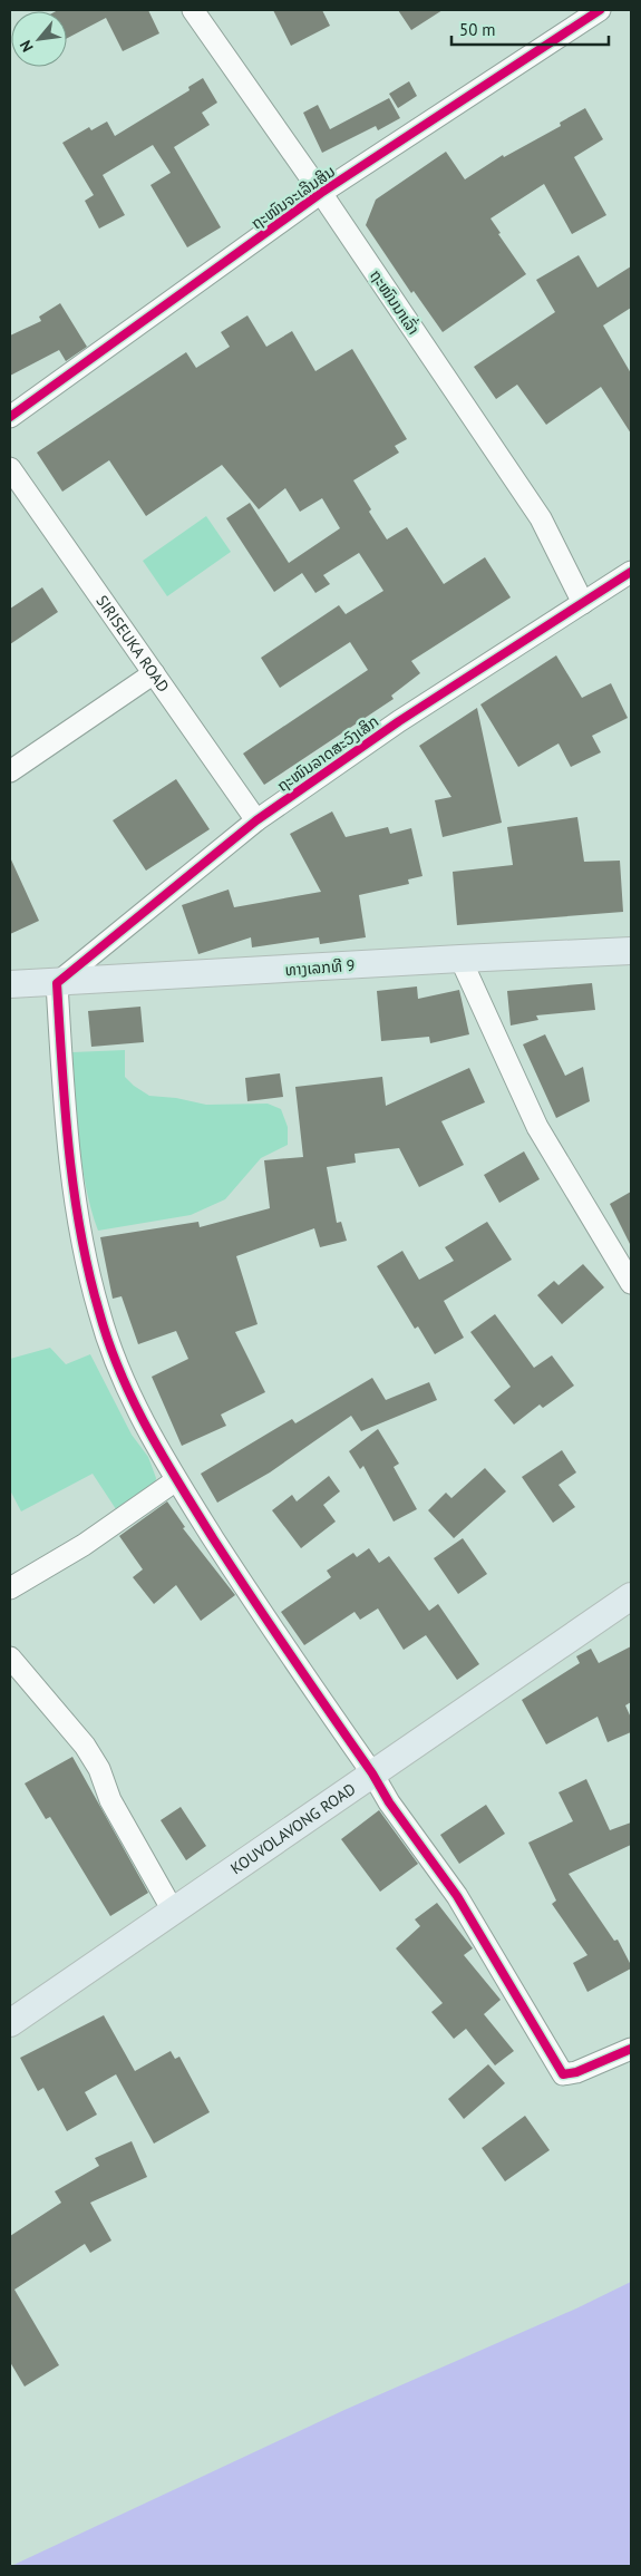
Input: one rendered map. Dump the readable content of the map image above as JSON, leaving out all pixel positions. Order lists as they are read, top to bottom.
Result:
{
  "streets": {
    "main road": ["ທາງເລກທີ 9", "KOUVOLAVONG ROAD"],
    "street": [
      "ຖະໜົນຈະເລີນສິນ",
      "ຖະໜົນນາເລົ່າ",
      "SIRISEUKA ROAD",
      "ຖະໜົນລາດສະວົງເສິກ"
    ]
  },
  "crossings": [
    ["ຖະໜົນຈະເລີນສິນ", "ຖະໜົນນາເລົ່າ"],
    ["ຖະໜົນນາເລົ່າ", "ຖະໜົນລາດສະວົງເສິກ"],
    ["SIRISEUKA ROAD", "ຖະໜົນລາດສະວົງເສິກ"],
    ["ຖະໜົນລາດສະວົງເສິກ", "ທາງເລກທີ 9"]
  ],
  "scale_bar": "50 m",
  "north": "bottom left"
}
